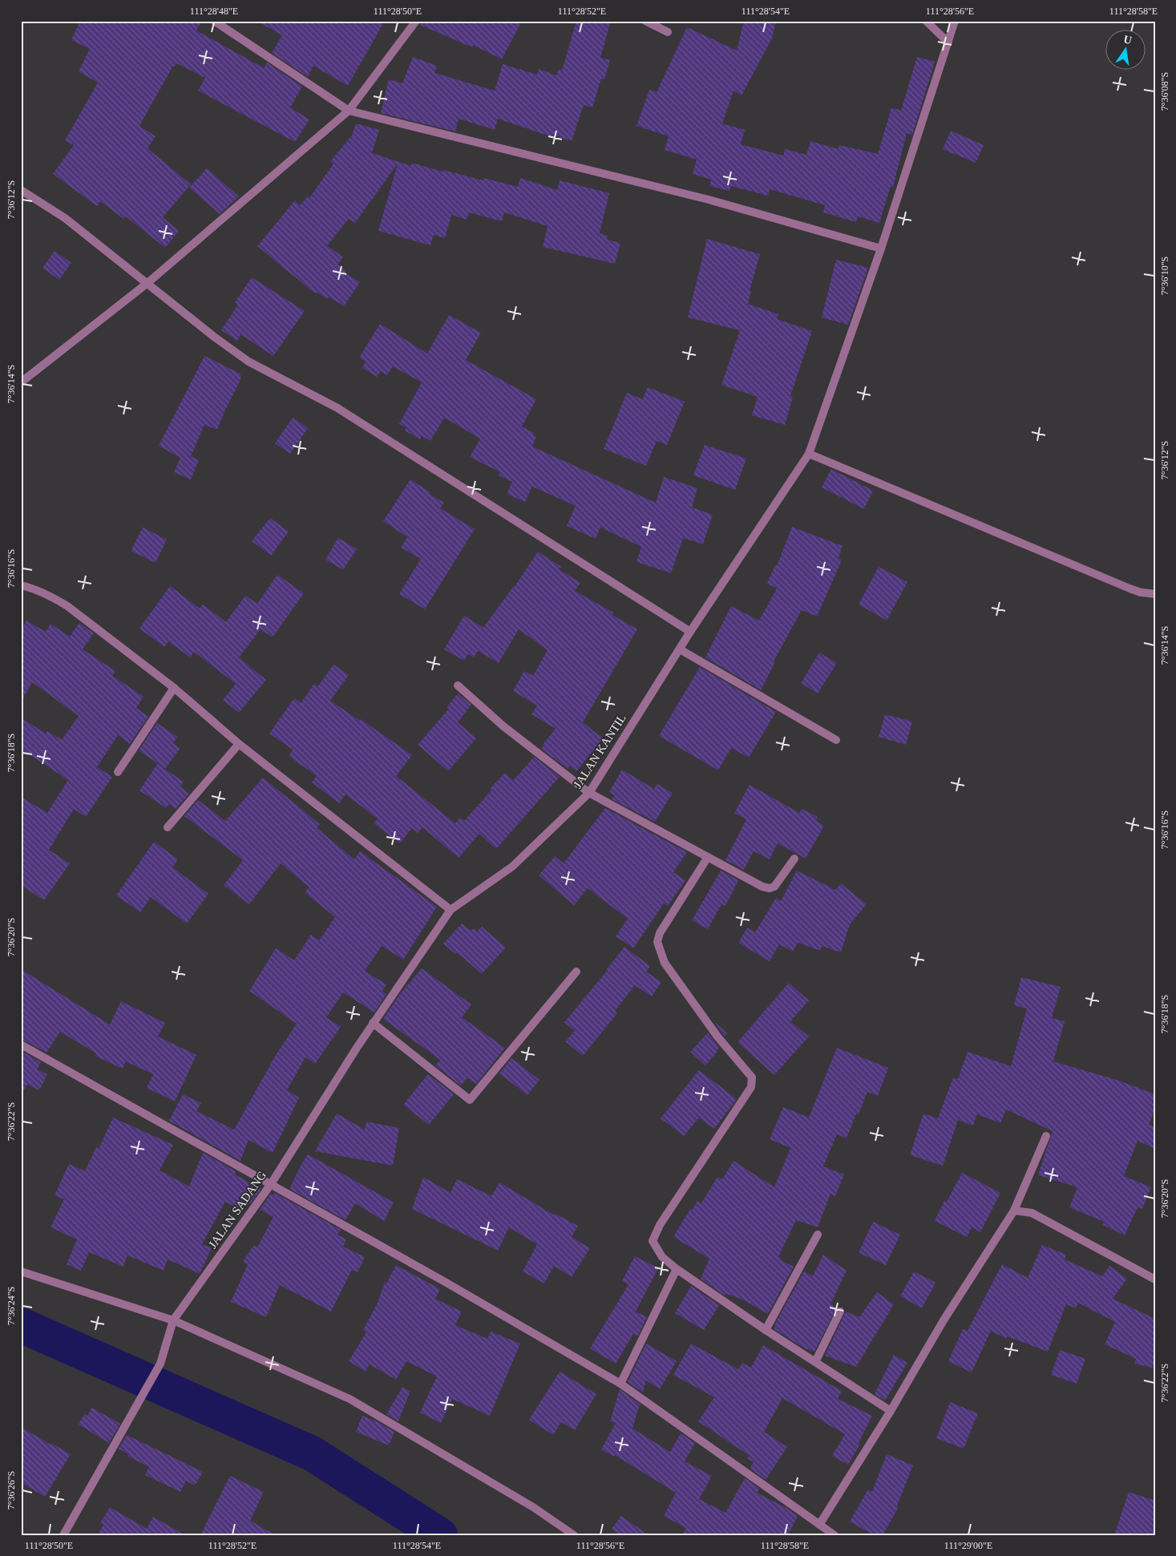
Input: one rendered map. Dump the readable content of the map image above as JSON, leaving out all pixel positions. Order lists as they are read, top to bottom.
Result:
{
  "streets": {
    "street": ["JALAN KANTIL", "JALAN SADANG"]
  },
  "crossings": [
    ["JALAN KANTIL", "JALAN SADANG"]
  ],
  "north": "top",
  "coordinates": [
    "111°28'48\"E",
    "111°28'50\"E",
    "111°28'52\"E",
    "111°28'54\"E",
    "111°28'56\"E",
    "111°28'58\"E",
    "7°36'08\"S",
    "7°36'12\"S",
    "7°36'10\"S",
    "7°36'14\"S",
    "7°36'16\"S",
    "7°36'18\"S",
    "7°36'20\"S",
    "7°36'22\"S",
    "7°36'24\"S",
    "7°36'26\"S",
    "111°29'00\"E"
  ]
}
